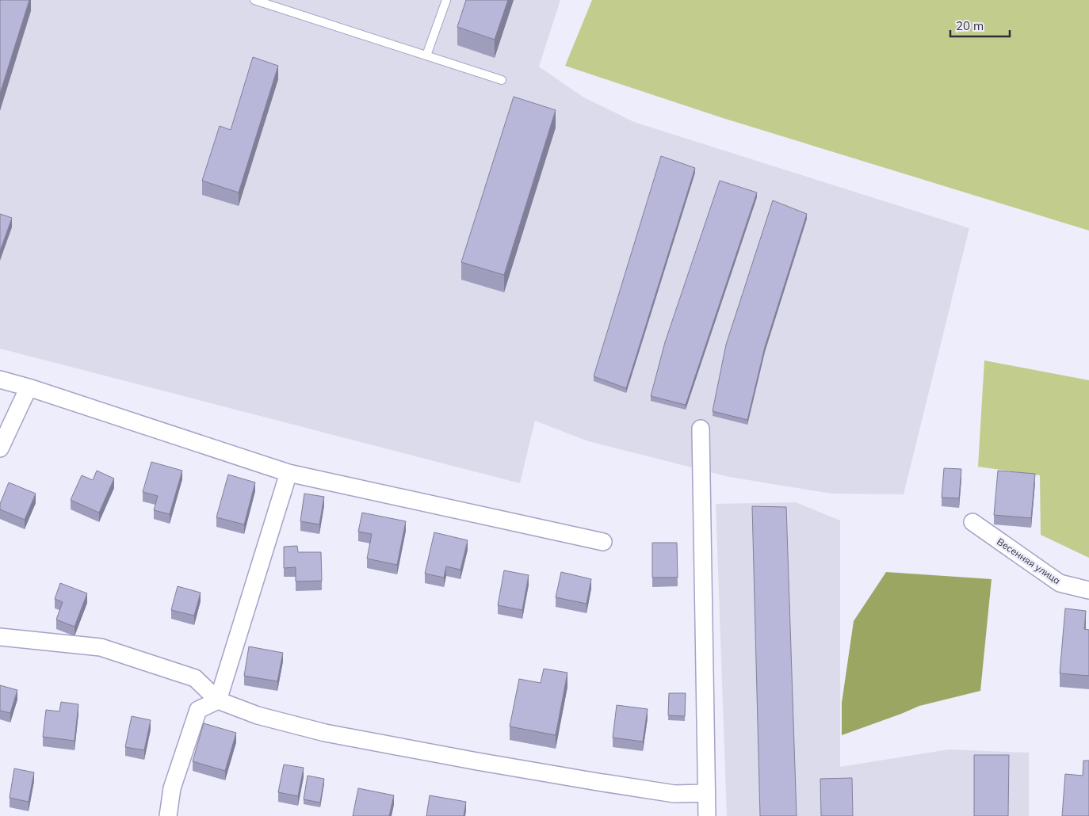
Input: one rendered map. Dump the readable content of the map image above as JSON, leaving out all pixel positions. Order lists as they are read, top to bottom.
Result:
{
  "streets": {
    "street": ["Весенняя улица"]
  },
  "scale_bar": "20 m"
}
